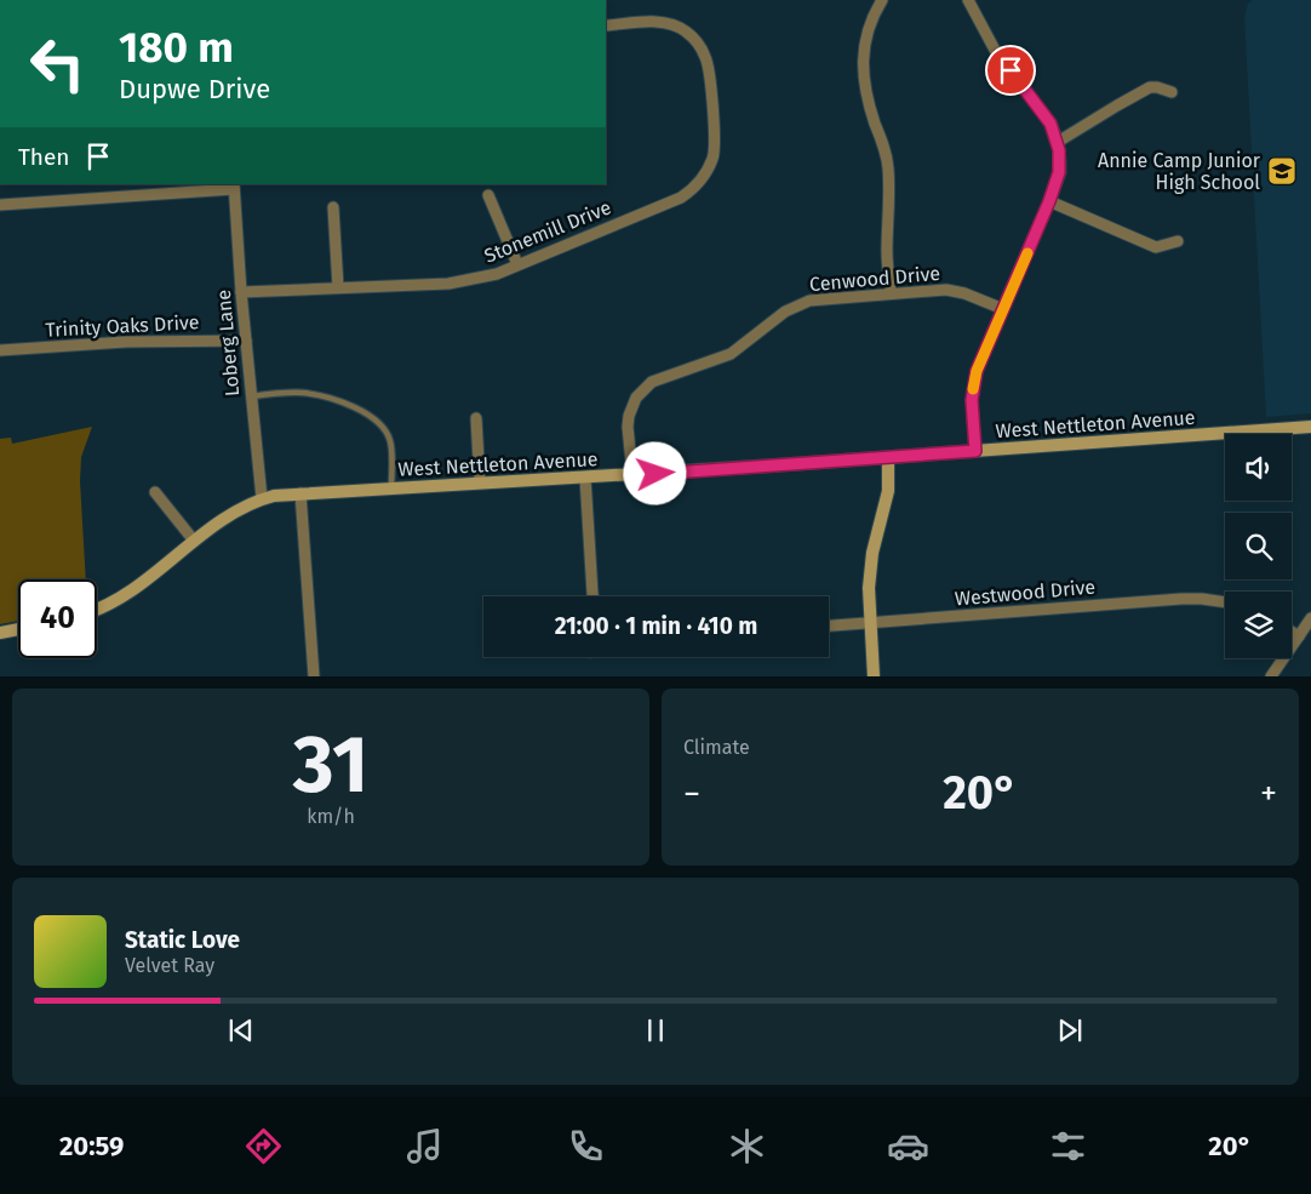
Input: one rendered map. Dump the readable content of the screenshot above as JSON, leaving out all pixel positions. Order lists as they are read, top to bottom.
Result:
{
  "streets": {
    "street": [
      "Stonemill Drive",
      "Cenwood Drive",
      "Trinity Oaks Drive",
      "Loberg Lane",
      "West Nettleton Avenue",
      "Westwood Drive"
    ]
  },
  "crossings": [
    ["Stonemill Drive", "Loberg Lane"],
    ["Cenwood Drive", "West Nettleton Avenue"],
    ["Trinity Oaks Drive", "Loberg Lane"],
    ["Loberg Lane", "West Nettleton Avenue"]
  ],
  "places": {
    "school or university": ["Annie Camp Junior High School"]
  },
  "page": {
    "turn": ["180 m", "Dupwe Drive"],
    "then": "Then",
    "limit": "40",
    "trip": "21:00 · 1 min · 410 m",
    "tile": [
      ["31", "km/h"],
      "Climate"
    ],
    "heat": ["−", "20°", "+"],
    "song": ["Static Love", "Velvet Ray"],
    "tabs": ["20:59", "20°"]
  }
}
